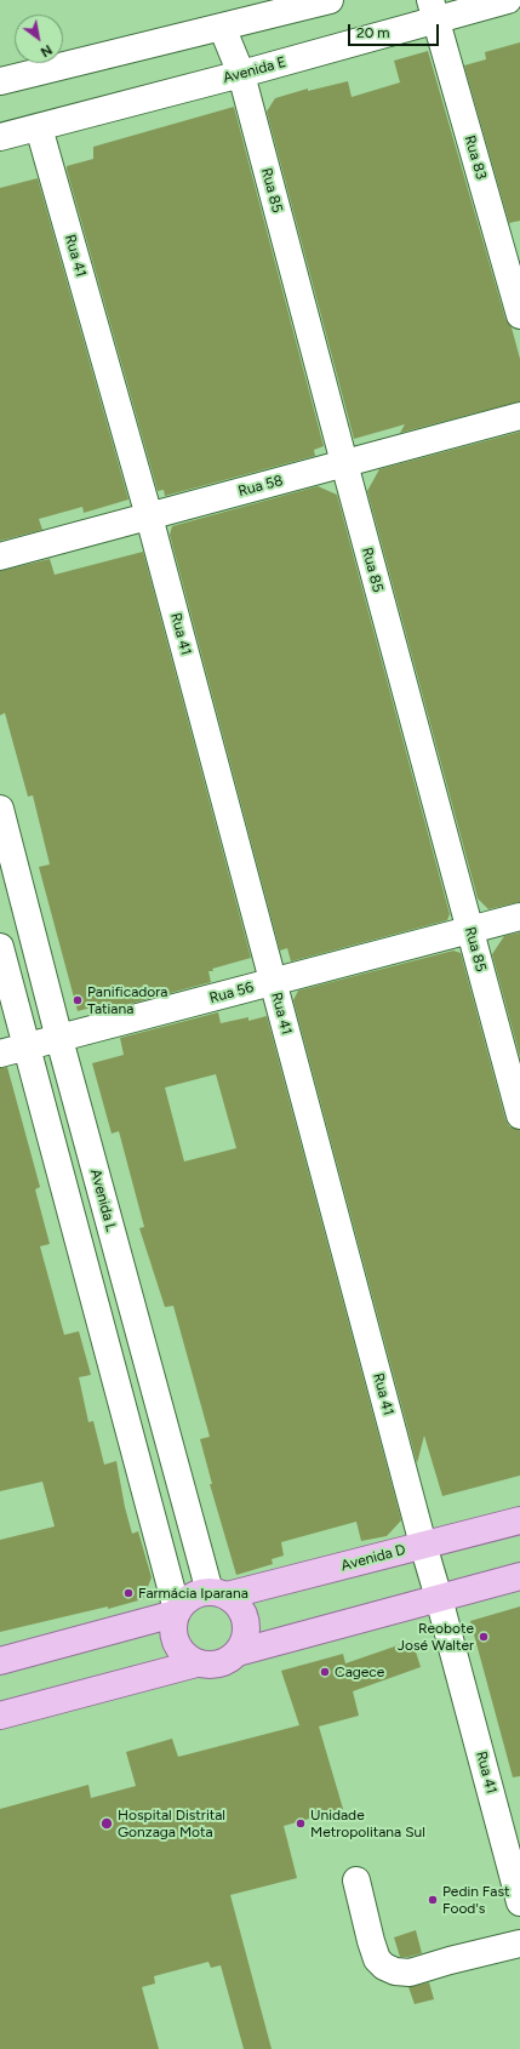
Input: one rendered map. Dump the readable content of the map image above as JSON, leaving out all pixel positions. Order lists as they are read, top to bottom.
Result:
{
  "streets": {
    "main road": ["Avenida D"],
    "street": [
      "Avenida E",
      "Rua 83",
      "Rua 85",
      "Rua 41",
      "Rua 58",
      "Rua 56",
      "Avenida L"
    ]
  },
  "crossings": [
    ["Avenida E", "Rua 83"],
    ["Avenida E", "Rua 85"],
    ["Avenida E", "Rua 41"],
    ["Rua 85", "Rua 58"],
    ["Rua 85", "Rua 56"],
    ["Rua 41", "Rua 58"],
    ["Rua 41", "Rua 56"],
    ["Rua 41", "Avenida D"],
    ["Rua 56", "Avenida L"],
    ["Avenida L", "Avenida D"]
  ],
  "places": [
    "Panificadora Tatiana",
    "Farmácia Iparana",
    "Reobote José Walter",
    "Cagece",
    "Hospital Distrital Gonzaga Mota",
    "Unidade Metropolitana Sul",
    "Pedin Fast Food's"
  ],
  "scale_bar": "20 m",
  "north": "bottom right"
}
